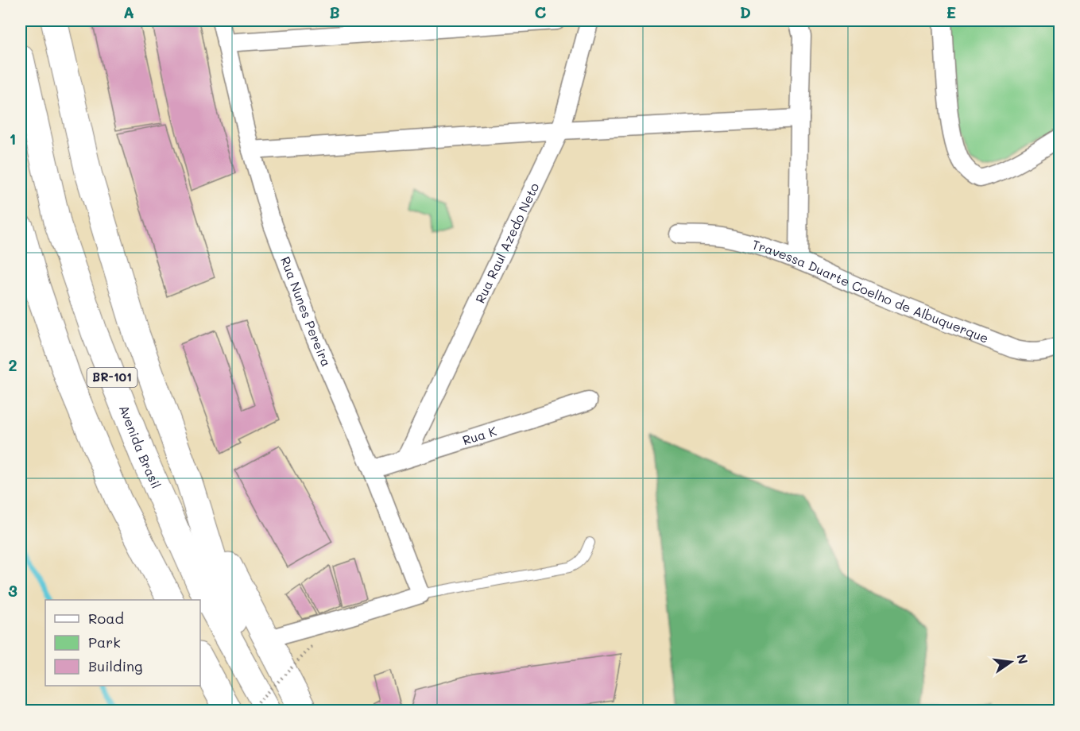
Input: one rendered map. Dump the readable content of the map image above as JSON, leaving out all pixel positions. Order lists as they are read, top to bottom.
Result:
{
  "streets": {
    "highway": ["BR-101", "Avenida Brasil"],
    "street": [
      "Rua Raul Azedo Neto",
      "Travessa Duarte Coelho de Albuquerque",
      "Rua Nunes Pereira",
      "Rua K"
    ]
  },
  "crossings": [
    ["Rua Raul Azedo Neto", "Rua K"],
    ["Rua Nunes Pereira", "Rua K"]
  ],
  "legend": ["Road", "Park", "Building"],
  "north": "right",
  "grid": {
    "columns": [
      "A",
      "B",
      "C",
      "D",
      "E"
    ],
    "rows": ["1", "2", "3"]
  }
}
